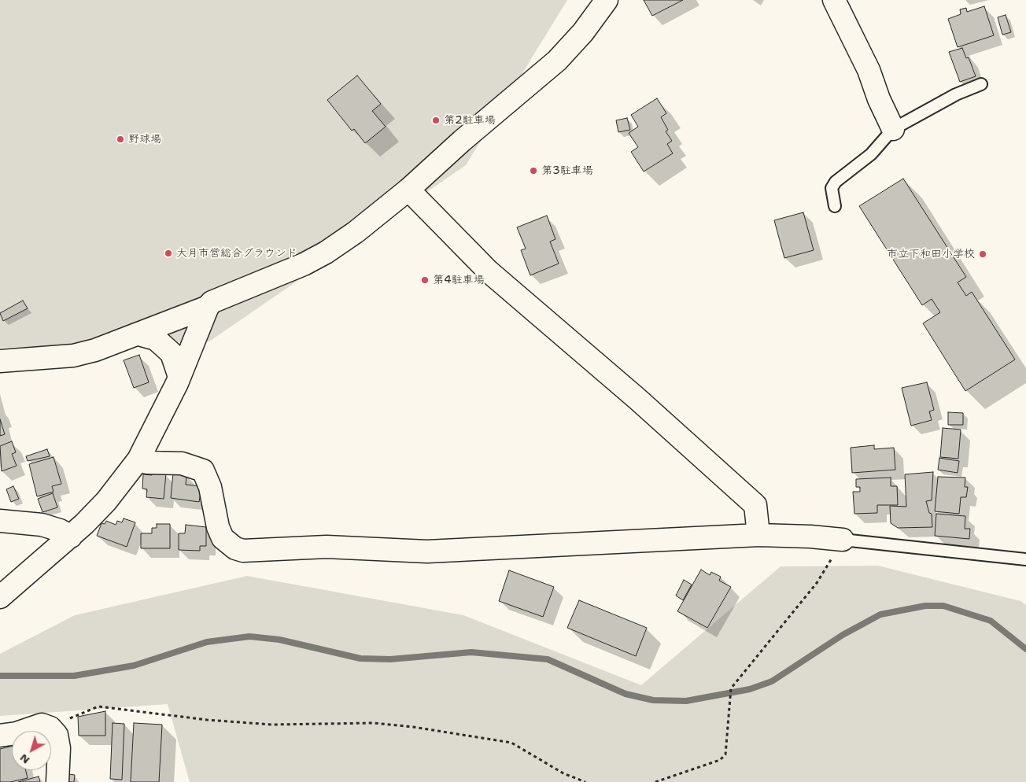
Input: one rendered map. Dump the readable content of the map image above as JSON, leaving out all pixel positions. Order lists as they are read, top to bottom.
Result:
{
  "places": [
    "第2駐車場",
    "野球場",
    "第3駐車場",
    "大月市営総合グラウンド",
    "市立下和田小学校",
    "第4駐車場"
  ],
  "north": "bottom left"
}
